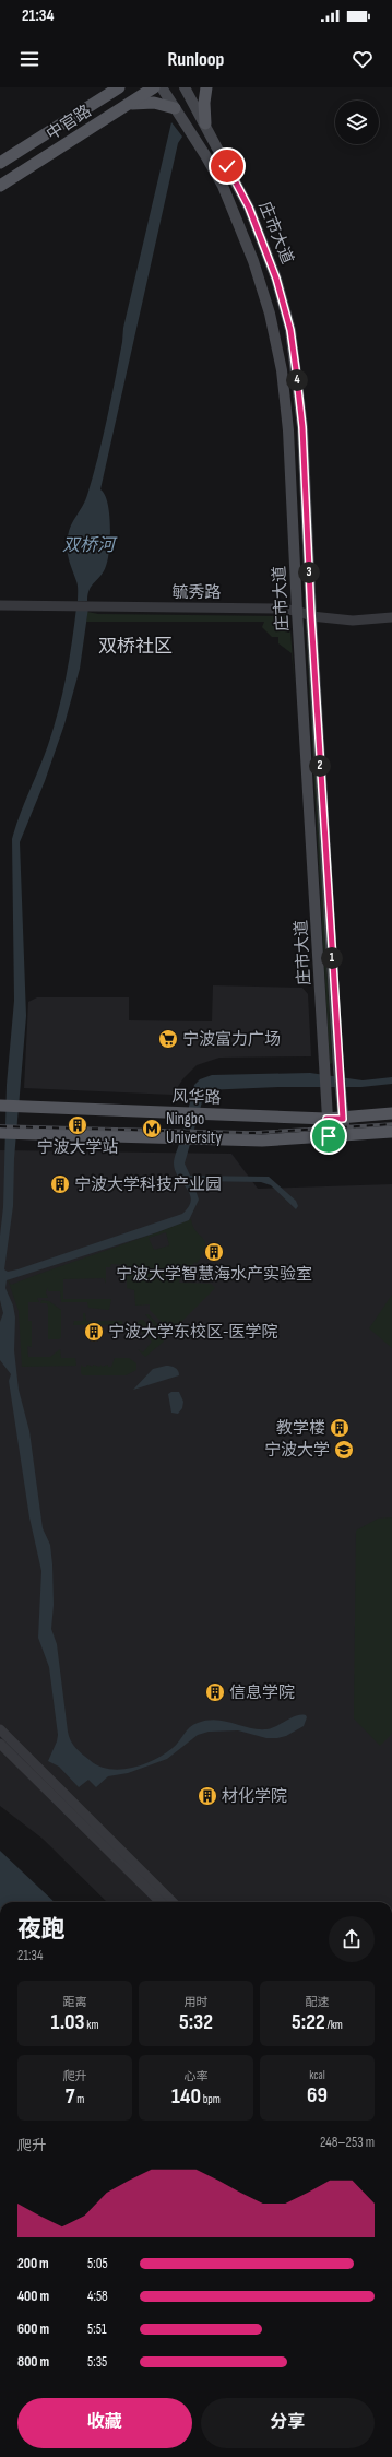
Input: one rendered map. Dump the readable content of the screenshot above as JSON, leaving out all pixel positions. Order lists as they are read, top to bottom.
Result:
{
  "streets": {
    "main road": ["中官路", "庄市大道", "风华路"],
    "street": ["毓秀路"]
  },
  "crossings": [
    ["庄市大道", "毓秀路"],
    ["庄市大道", "风华路"]
  ],
  "districts": ["双桥社区"],
  "water": ["双桥河"],
  "places": {
    "supermarket": ["宁波富力广场"],
    "building": [
      "宁波大学站",
      "宁波大学科技产业园",
      "宁波大学智慧海水产实验室",
      "宁波大学东校区-医学院",
      "教学楼",
      "信息学院",
      "材化学院"
    ],
    "metro station": ["Ningbo University"],
    "school or university": ["宁波大学"]
  },
  "page": {
    "status": "21:34",
    "header": "Runloop",
    "pins": [
      "4",
      "3",
      "2",
      "1"
    ],
    "heading": ["夜跑", "21:34"],
    "stats": [
      ["距离", "1.03 km"],
      ["用时", "5:32"],
      ["配速", "5:22 /km"],
      ["爬升", "7 m"],
      ["心率", "140 bpm"],
      ["kcal", "69"]
    ],
    "chart": ["爬升", "248–253 m"],
    "list": [
      {
        "name": "200 m",
        "note": "5:05"
      },
      {
        "name": "400 m",
        "note": "4:58"
      },
      {
        "name": "600 m",
        "note": "5:51"
      },
      {
        "name": "800 m",
        "note": "5:35"
      }
    ],
    "buttons": ["收藏", "分享"]
  }
}
